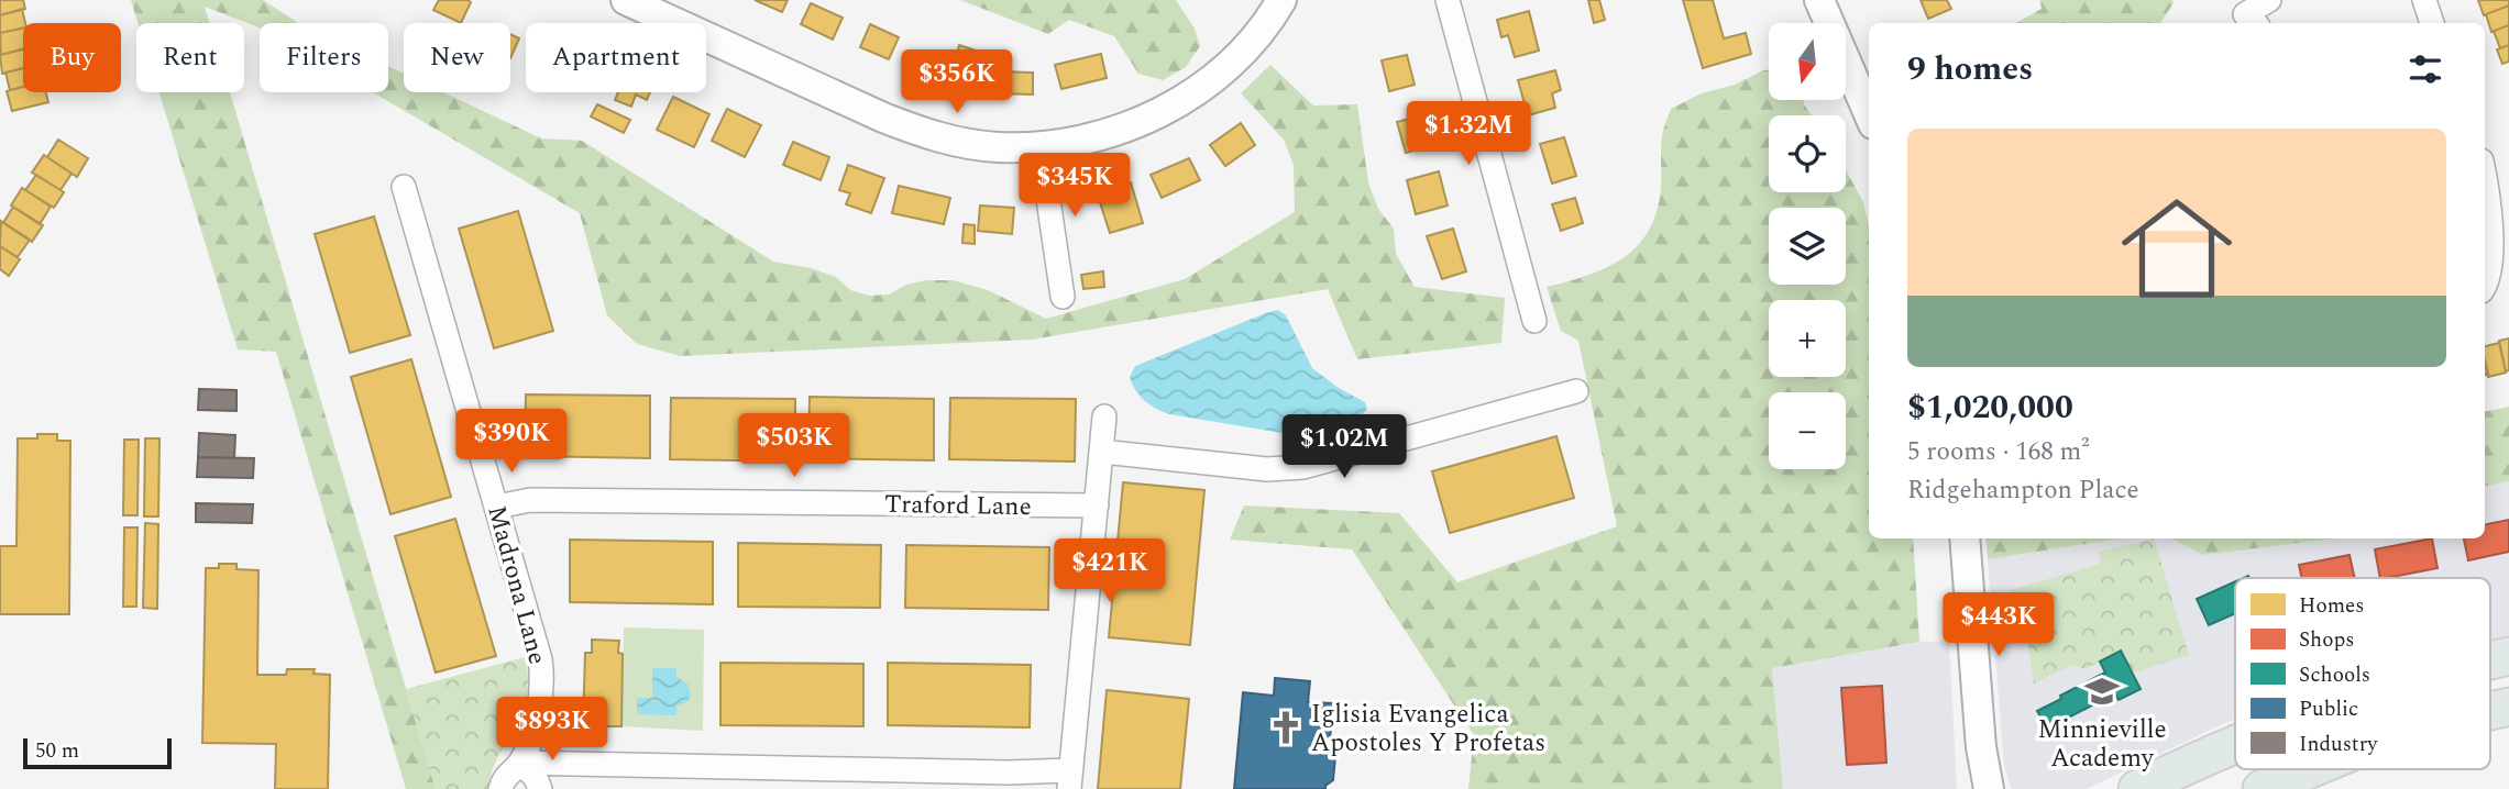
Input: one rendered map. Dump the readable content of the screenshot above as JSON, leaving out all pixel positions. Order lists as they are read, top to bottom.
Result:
{
  "streets": {
    "street": ["Traford Lane", "Madrona Lane"]
  },
  "crossings": [
    ["Traford Lane", "Madrona Lane"]
  ],
  "places": {
    "school or university": ["Minnieville Academy"],
    "church": ["Iglisia Evangelica Apostoles Y Profetas"]
  },
  "legend": [
    "Homes",
    "Shops",
    "Schools",
    "Public",
    "Industry"
  ],
  "scale_bar": "50 m",
  "north": "bottom",
  "page": {
    "map_buttons": ["+", "−"],
    "chip": [
      "Buy",
      "Rent",
      "Filters",
      "New",
      "Apartment"
    ],
    "heading": "9 homes",
    "price": [
      "$356K",
      "$1.32M",
      "$345K",
      "$390K",
      "$503K",
      "$1.02M",
      "$421K",
      "$443K",
      "$893K"
    ],
    "list": [
      {
        "name": "$1,020,000",
        "note": "5 rooms · 168 m² · Ridgehampton Place"
      }
    ],
    "scale": "50 m"
  }
}
